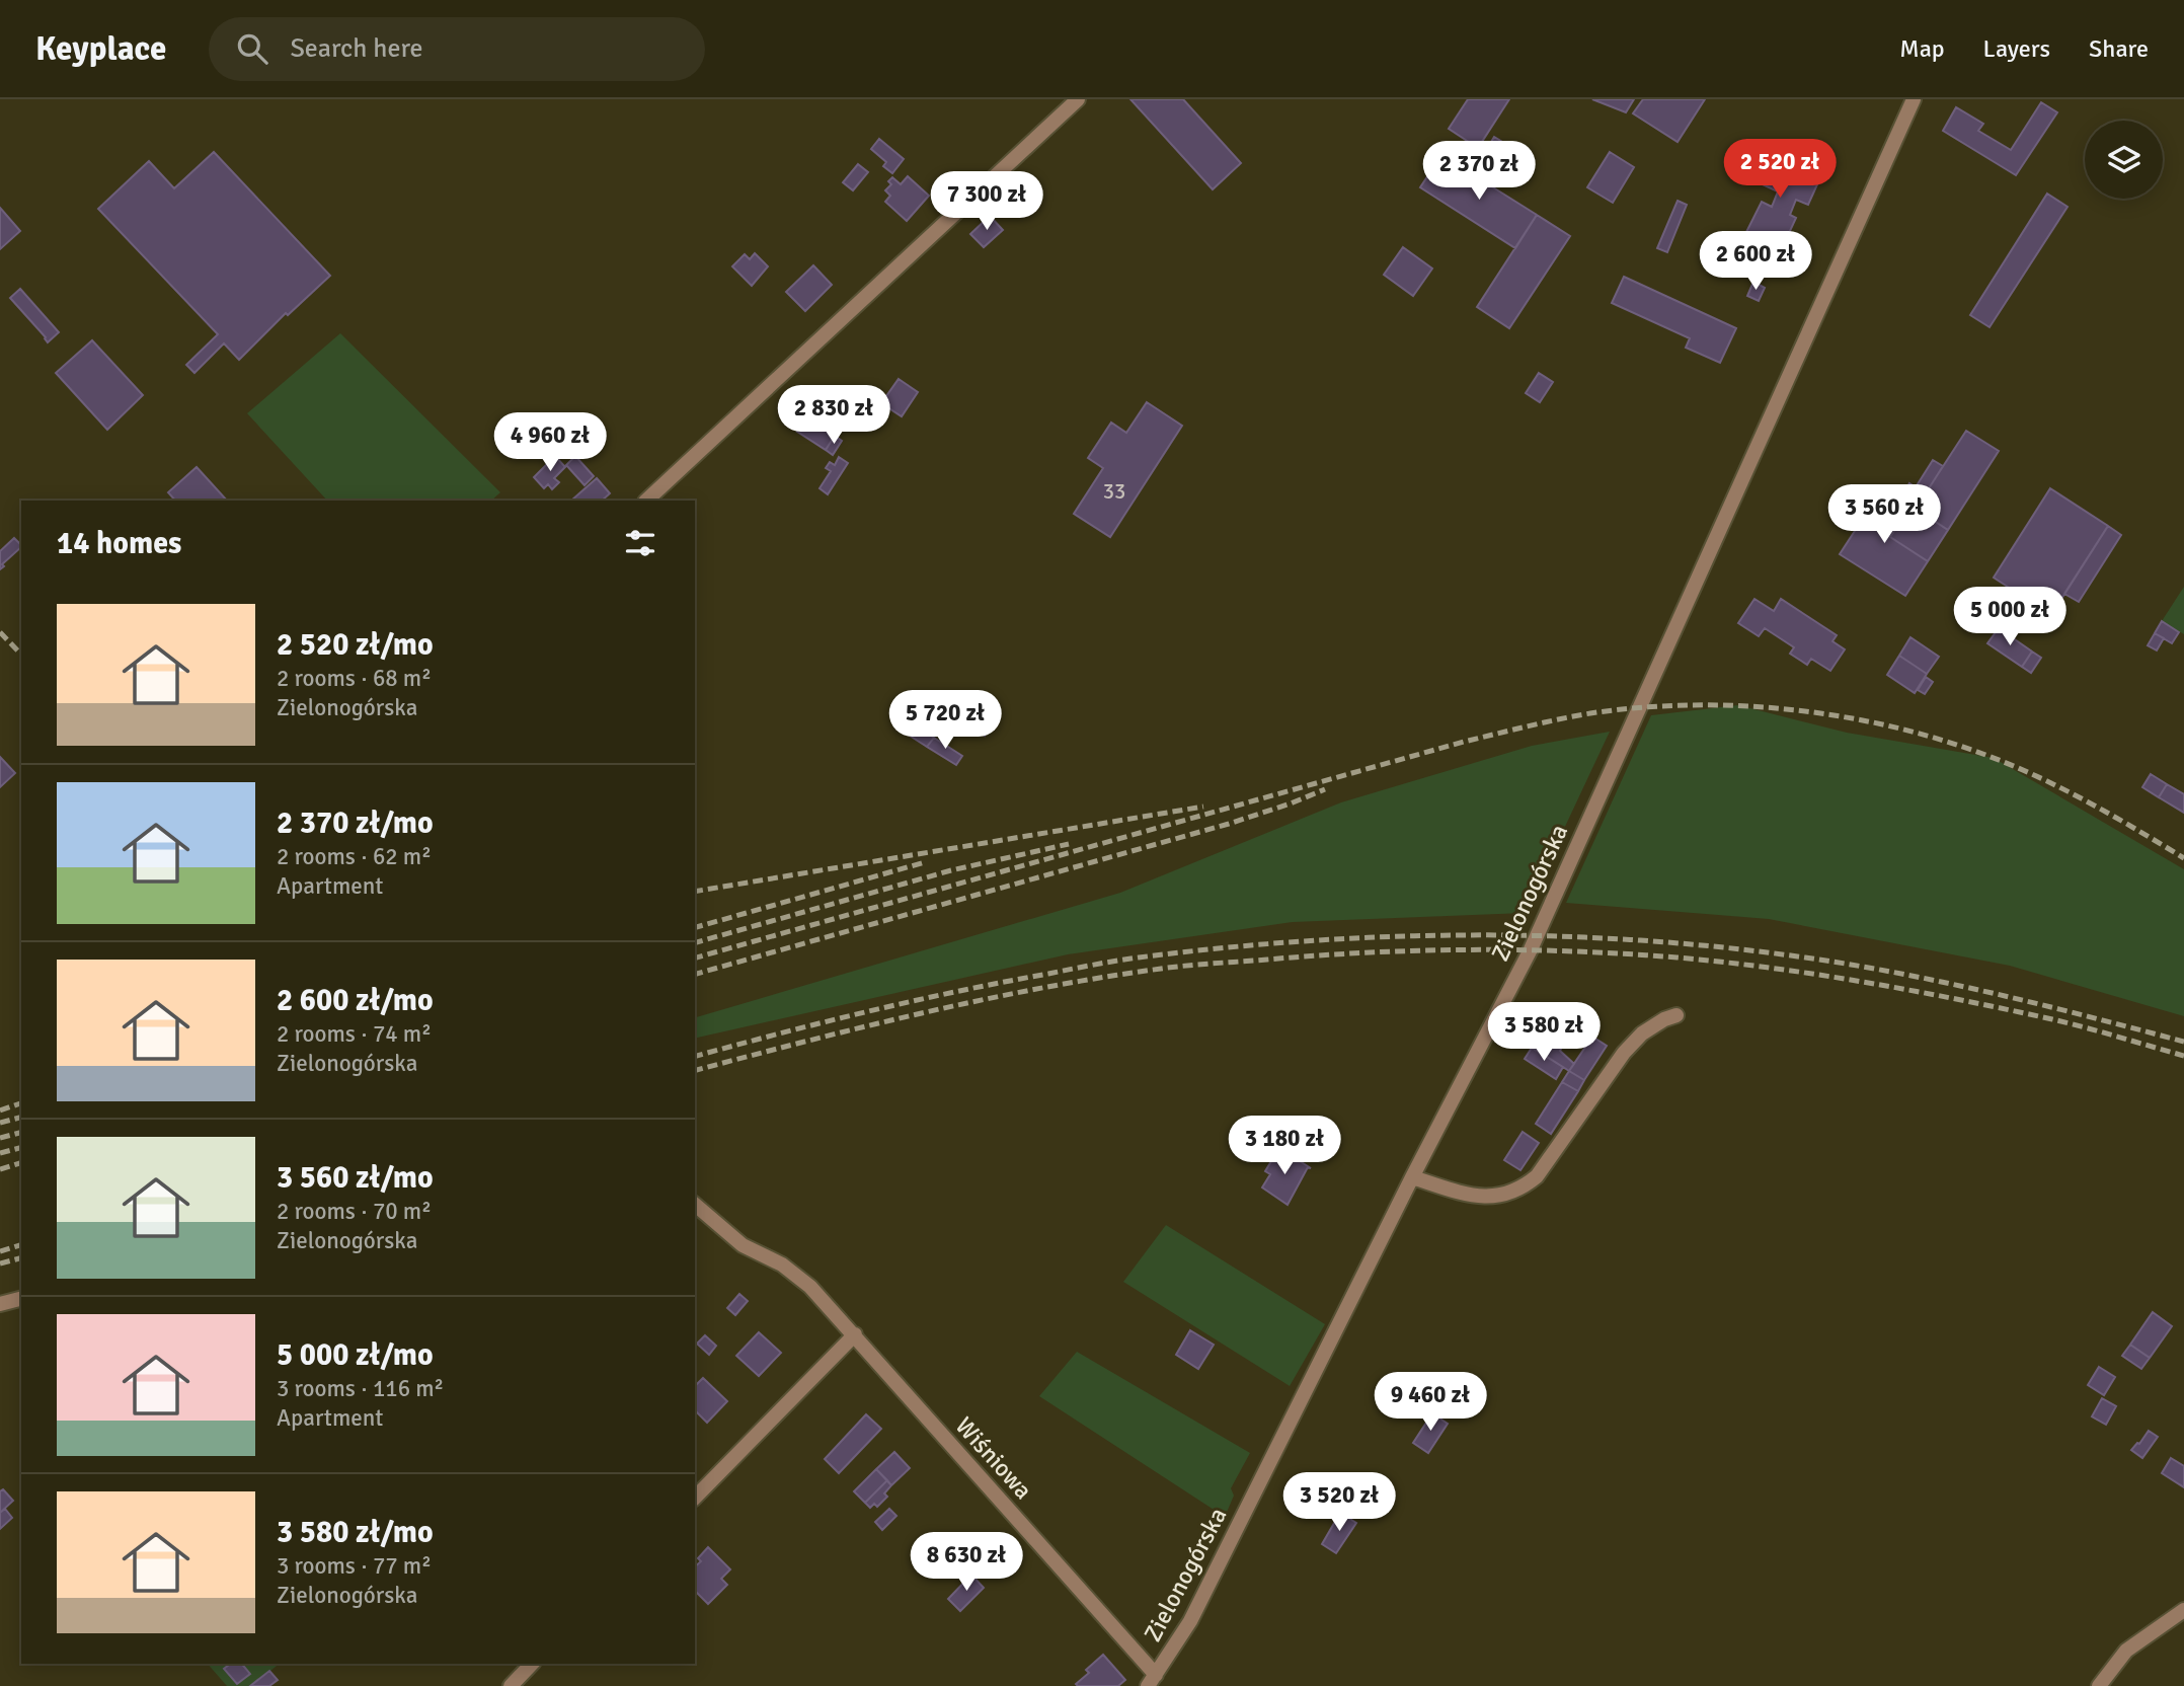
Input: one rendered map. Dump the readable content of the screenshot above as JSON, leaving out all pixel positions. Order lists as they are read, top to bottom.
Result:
{
  "streets": {
    "street": ["Zielonogórska", "Wiśniowa"]
  },
  "crossings": [
    ["Zielonogórska", "Wiśniowa"]
  ],
  "house_numbers": ["33"],
  "page": {
    "header": "Keyplace",
    "search": "Search here",
    "nav": ["Map", "Layers", "Share"],
    "price": [
      "2 520 zł",
      "2 370 zł",
      "7 300 zł",
      "2 600 zł",
      "2 830 zł",
      "4 960 zł",
      "3 560 zł",
      "5 000 zł",
      "5 720 zł",
      "3 580 zł",
      "3 180 zł",
      "9 460 zł",
      "3 520 zł",
      "8 630 zł"
    ],
    "heading": "14 homes",
    "list": [
      {
        "name": "2 520 zł/mo",
        "note": "2 rooms · 68 m² · Zielonogórska"
      },
      {
        "name": "2 370 zł/mo",
        "note": "2 rooms · 62 m² · Apartment"
      },
      {
        "name": "2 600 zł/mo",
        "note": "2 rooms · 74 m² · Zielonogórska"
      },
      {
        "name": "3 560 zł/mo",
        "note": "2 rooms · 70 m² · Zielonogórska"
      },
      {
        "name": "5 000 zł/mo",
        "note": "3 rooms · 116 m² · Apartment"
      },
      {
        "name": "3 580 zł/mo",
        "note": "3 rooms · 77 m² · Zielonogórska"
      }
    ]
  }
}
